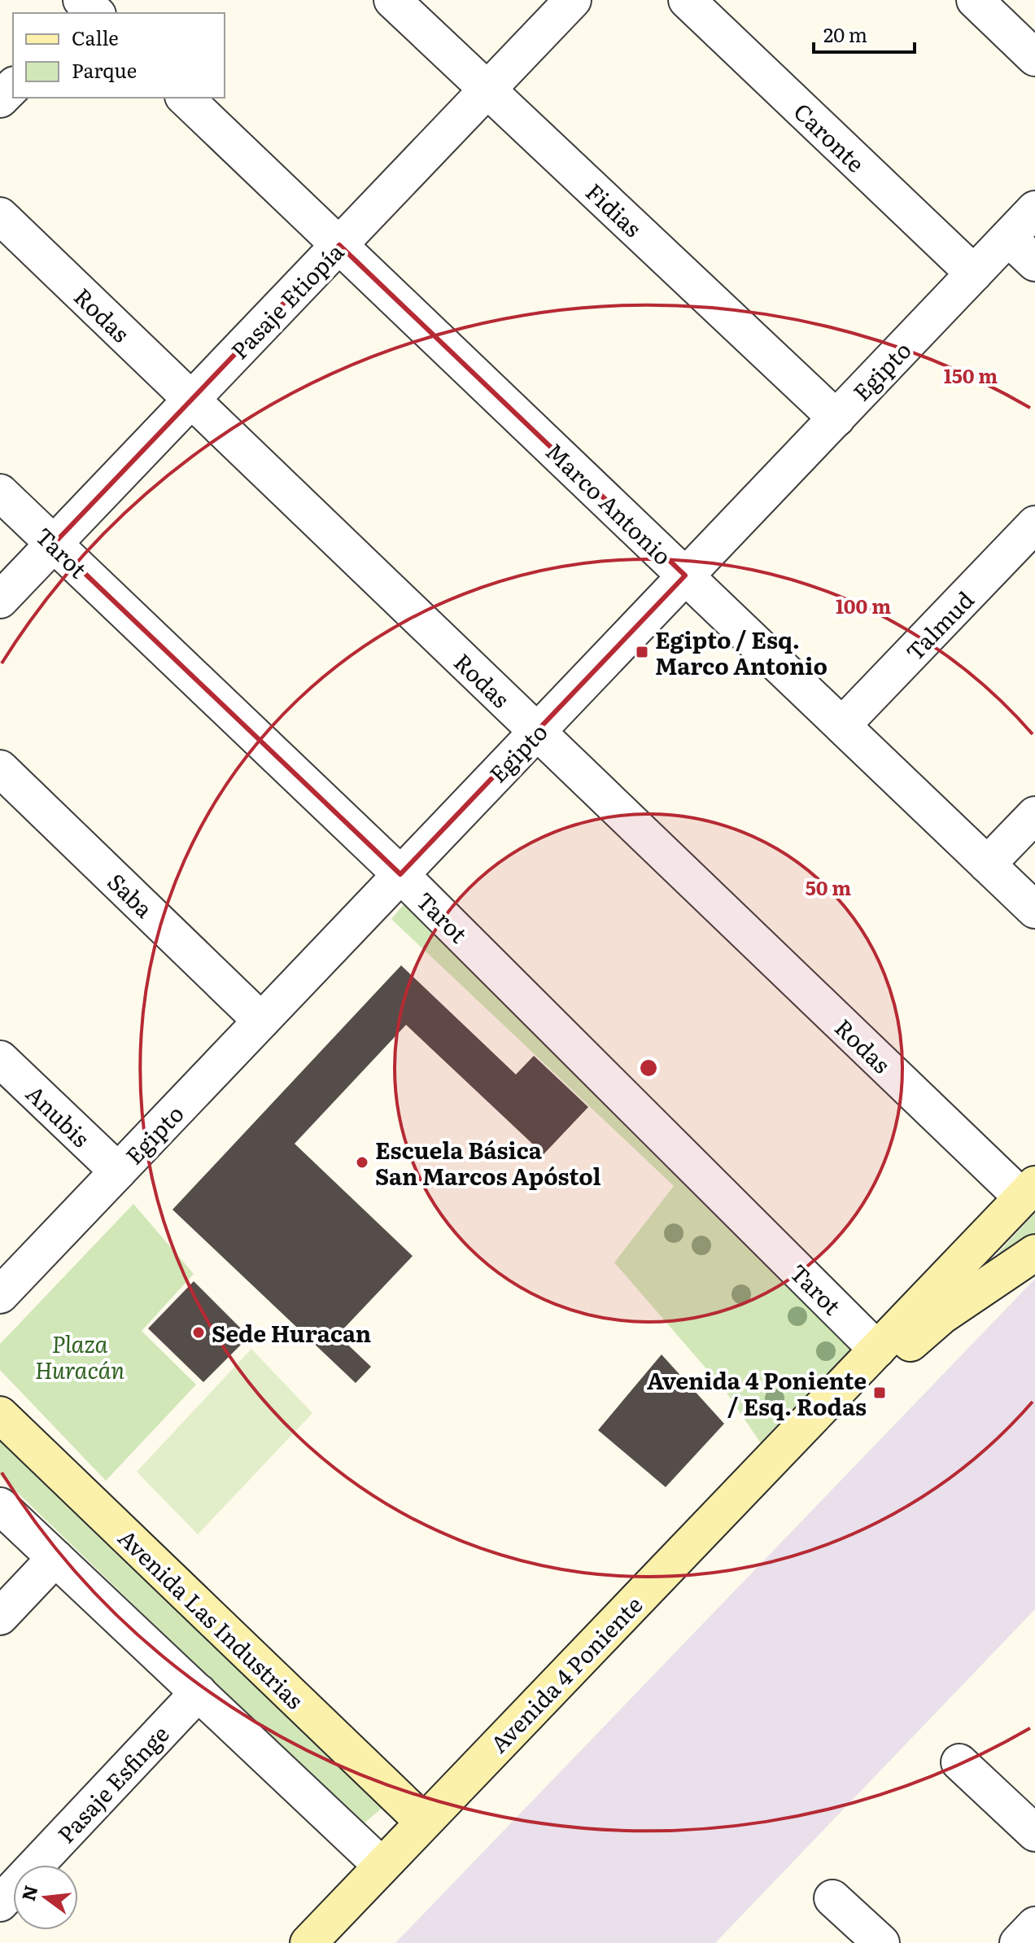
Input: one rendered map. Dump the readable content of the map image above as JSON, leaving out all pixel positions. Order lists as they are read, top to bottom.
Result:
{
  "streets": {
    "street": [
      "Caronte",
      "Fidias",
      "Pasaje Etiopía",
      "Rodas",
      "Egipto",
      "Marco Antonio",
      "Tarot",
      "Talmud",
      "Saba",
      "Anubis",
      "Avenida Las Industrias",
      "Avenida 4 Poniente",
      "Pasaje Esfinge"
    ]
  },
  "crossings": [
    ["Caronte", "Egipto"],
    ["Fidias", "Pasaje Etiopía"],
    ["Fidias", "Egipto"],
    ["Pasaje Etiopía", "Rodas"],
    ["Pasaje Etiopía", "Marco Antonio"],
    ["Pasaje Etiopía", "Tarot"],
    ["Rodas", "Egipto"],
    ["Rodas", "Avenida 4 Poniente"],
    ["Egipto", "Marco Antonio"],
    ["Egipto", "Tarot"],
    ["Egipto", "Saba"],
    ["Egipto", "Anubis"],
    ["Marco Antonio", "Talmud"],
    ["Tarot", "Avenida 4 Poniente"],
    ["Avenida Las Industrias", "Avenida 4 Poniente"]
  ],
  "parks": ["Plaza Huracán"],
  "places": {
    "transit": ["Egipto / Esq. Marco Antonio", "Avenida 4 Poniente / Esq. Rodas"],
    "other": ["Escuela Básica San Marcos Apóstol", "Sede Huracan"]
  },
  "legend": ["Calle", "Parque"],
  "scale_bar": "20 m",
  "north": "left",
  "rings": ["150 m", "100 m", "50 m"]
}
